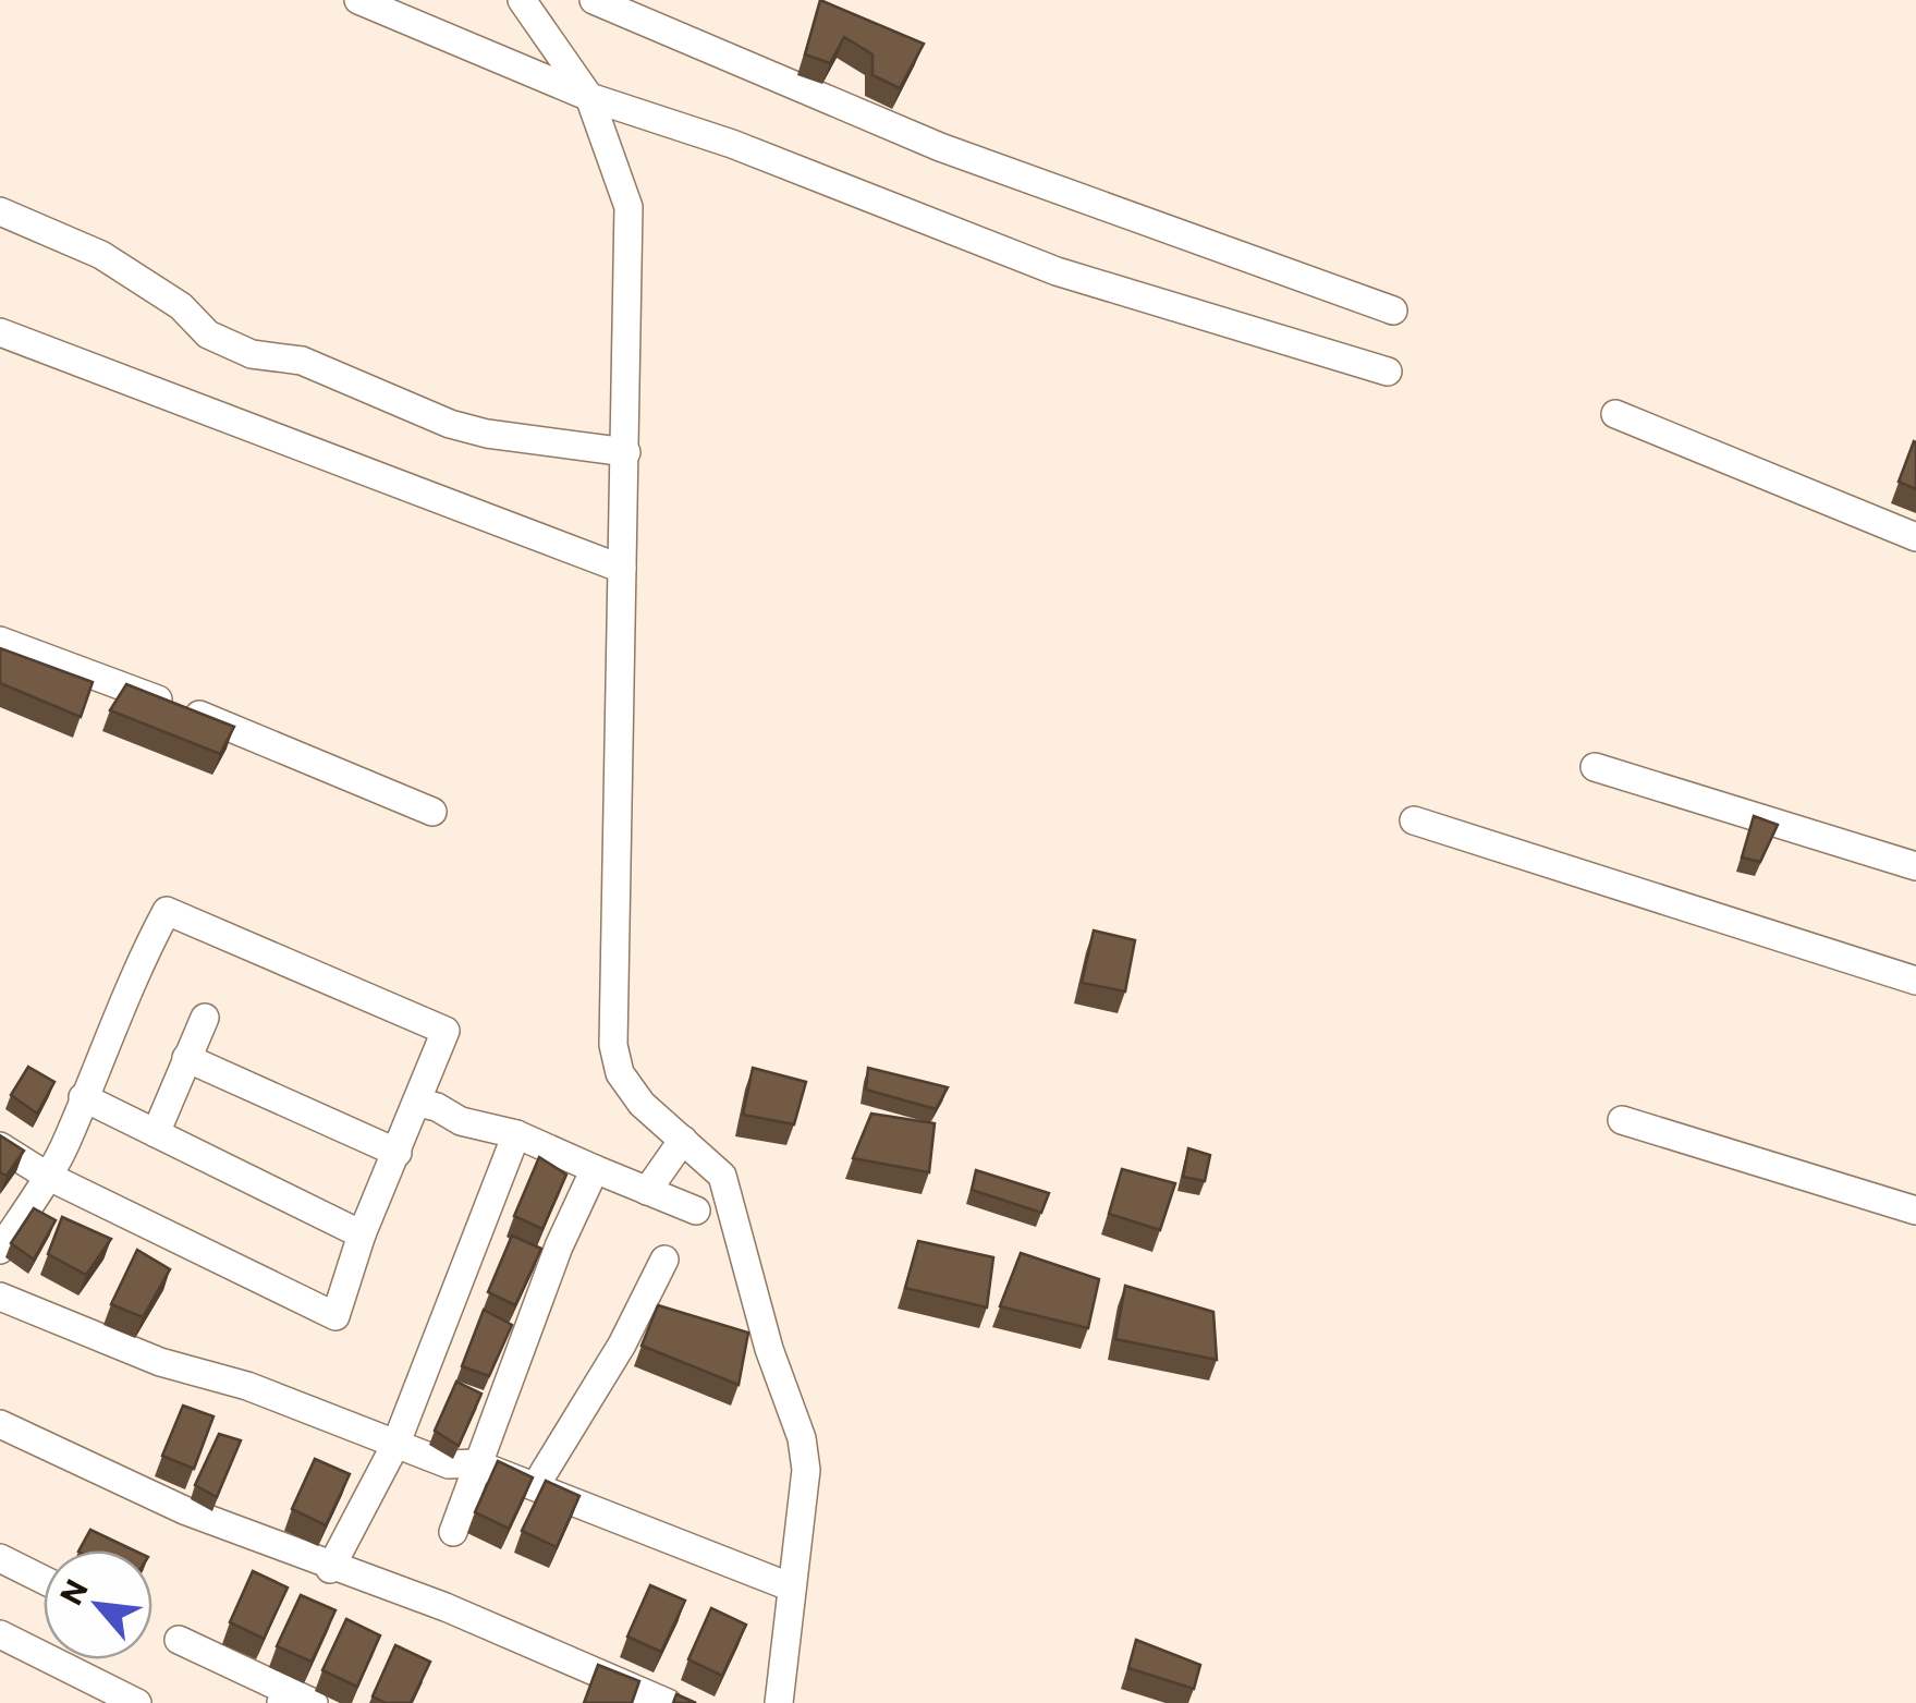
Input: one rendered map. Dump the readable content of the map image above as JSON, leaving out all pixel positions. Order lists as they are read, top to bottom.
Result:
{
  "north": "top left"
}
